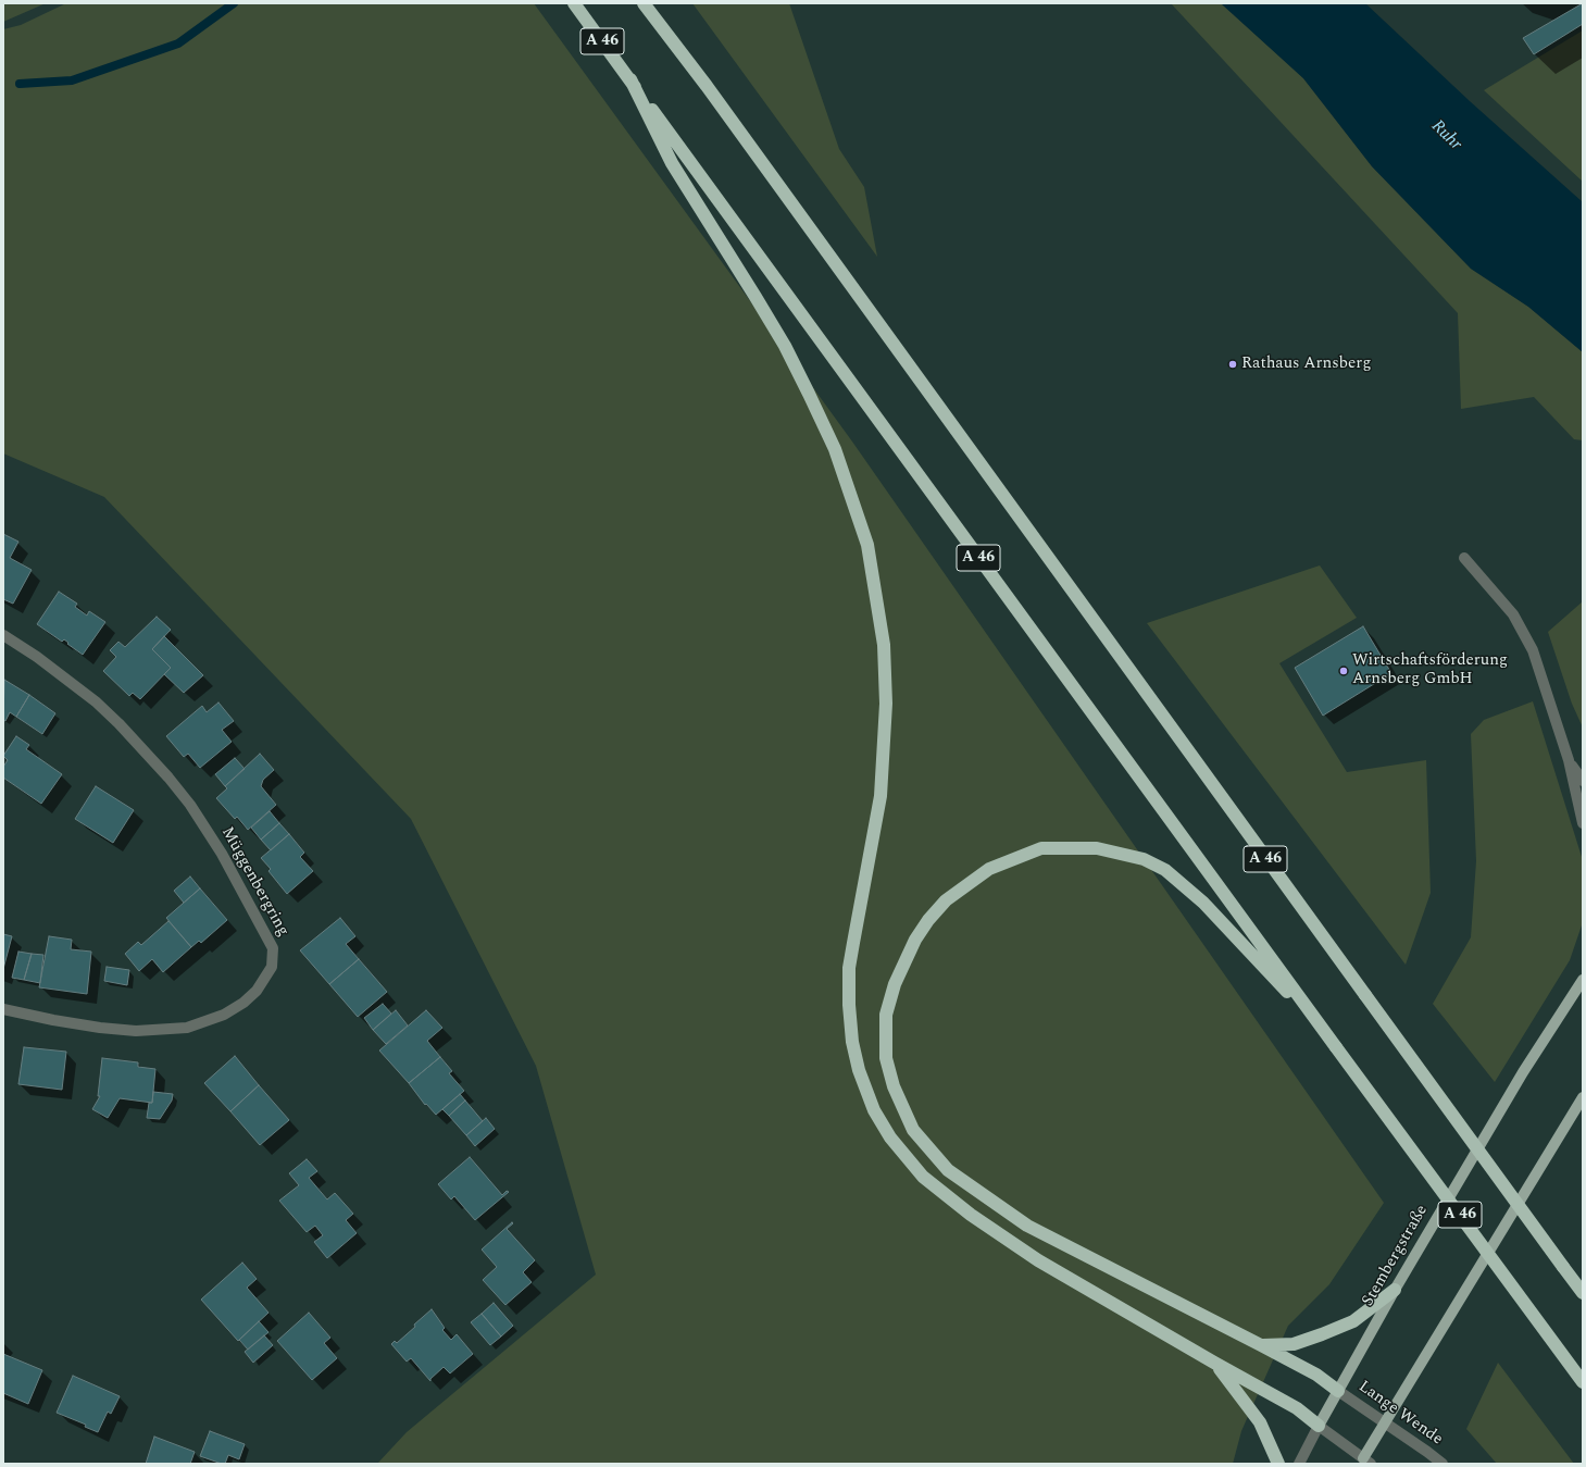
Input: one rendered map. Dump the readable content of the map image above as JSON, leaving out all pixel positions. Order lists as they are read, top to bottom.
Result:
{
  "streets": {
    "highway": ["A 46"],
    "main road": ["Stembergstraße"],
    "street": ["Müggenbergring", "Lange Wende"]
  },
  "crossings": [
    ["Stembergstraße", "Lange Wende"]
  ],
  "water": ["Ruhr"],
  "places": ["Rathaus Arnsberg", "Wirtschaftsförderung Arnsberg GmbH"]
}
